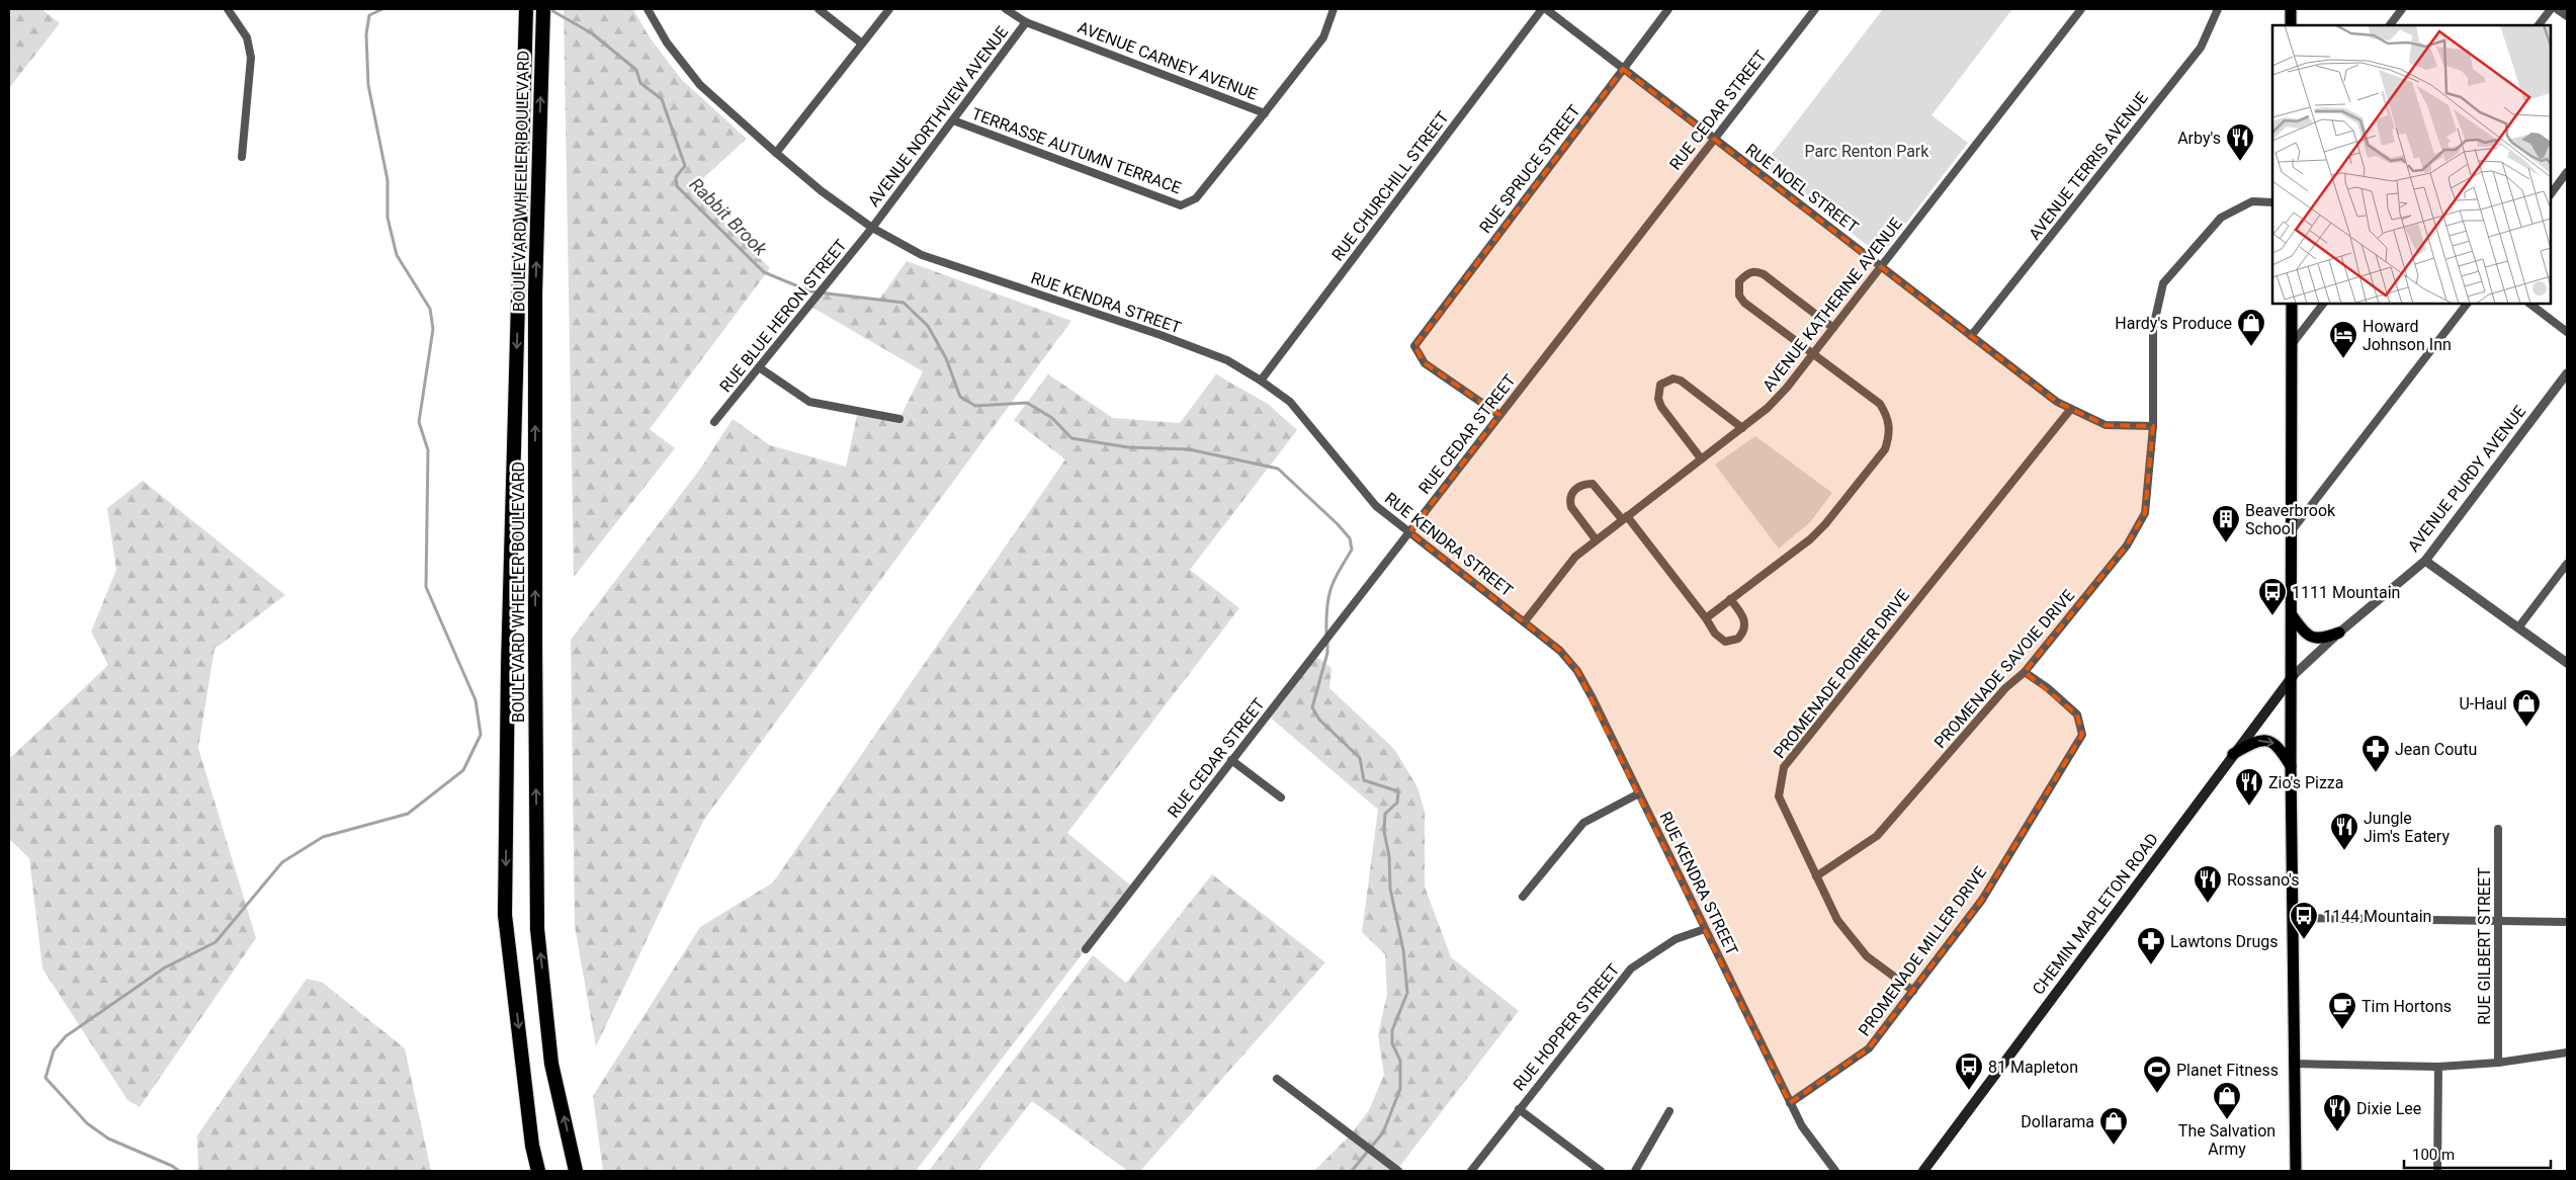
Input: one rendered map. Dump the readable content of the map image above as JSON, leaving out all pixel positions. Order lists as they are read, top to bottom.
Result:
{
  "streets": {
    "highway": ["BOULEVARD WHEELER BOULEVARD"],
    "main road": ["CHEMIN MAPLETON ROAD"],
    "street": [
      "AVENUE CARNEY AVENUE",
      "RUE CEDAR STREET",
      "AVENUE NORTHVIEW AVENUE",
      "TERRASSE AUTUMN TERRACE",
      "AVENUE TERRIS AVENUE",
      "RUE SPRUCE STREET",
      "RUE CHURCHILL STREET",
      "RUE NOEL STREET",
      "RUE KENDRA STREET",
      "AVENUE KATHERINE AVENUE",
      "RUE BLUE HERON STREET",
      "AVENUE PURDY AVENUE",
      "PROMENADE SAVOIE DRIVE",
      "PROMENADE POIRIER DRIVE",
      "RUE GILBERT STREET",
      "PROMENADE MILLER DRIVE",
      "RUE HOPPER STREET"
    ]
  },
  "crossings": [
    ["AVENUE CARNEY AVENUE", "AVENUE NORTHVIEW AVENUE"],
    ["AVENUE CARNEY AVENUE", "TERRASSE AUTUMN TERRACE"],
    ["RUE CEDAR STREET", "RUE SPRUCE STREET"],
    ["RUE CEDAR STREET", "RUE NOEL STREET"],
    ["RUE CEDAR STREET", "RUE KENDRA STREET"],
    ["AVENUE NORTHVIEW AVENUE", "TERRASSE AUTUMN TERRACE"],
    ["AVENUE NORTHVIEW AVENUE", "RUE KENDRA STREET"],
    ["AVENUE NORTHVIEW AVENUE", "RUE BLUE HERON STREET"],
    ["AVENUE TERRIS AVENUE", "RUE NOEL STREET"],
    ["RUE SPRUCE STREET", "RUE NOEL STREET"],
    ["RUE CHURCHILL STREET", "RUE KENDRA STREET"],
    ["RUE NOEL STREET", "AVENUE KATHERINE AVENUE"],
    ["RUE NOEL STREET", "PROMENADE SAVOIE DRIVE"],
    ["RUE NOEL STREET", "PROMENADE POIRIER DRIVE"],
    ["RUE KENDRA STREET", "AVENUE KATHERINE AVENUE"],
    ["RUE KENDRA STREET", "RUE BLUE HERON STREET"],
    ["RUE KENDRA STREET", "PROMENADE MILLER DRIVE"],
    ["RUE KENDRA STREET", "RUE HOPPER STREET"],
    ["AVENUE PURDY AVENUE", "CHEMIN MAPLETON ROAD"],
    ["PROMENADE SAVOIE DRIVE", "PROMENADE POIRIER DRIVE"],
    ["PROMENADE SAVOIE DRIVE", "PROMENADE MILLER DRIVE"],
    ["PROMENADE POIRIER DRIVE", "PROMENADE MILLER DRIVE"]
  ],
  "water": ["Rabbit Brook"],
  "parks": ["Parc Renton Park"],
  "places": {
    "restaurant": [
      "Arby's",
      "Zio's Pizza",
      "Jungle Jim's Eatery",
      "Rossano's",
      "Dixie Lee"
    ],
    "shop": [
      "Hardy's Produce",
      "U-Haul",
      "The Salvation Army",
      "Dollarama"
    ],
    "hotel": ["Howard Johnson Inn"],
    "building": ["Beaverbrook School"],
    "bus stop": ["1111 Mountain", "1144 Mountain", "81 Mapleton"],
    "pharmacy": ["Jean Coutu", "Lawtons Drugs"],
    "cafe": ["Tim Hortons"],
    "sports": ["Planet Fitness"]
  },
  "scale_bar": "100 m"
}
